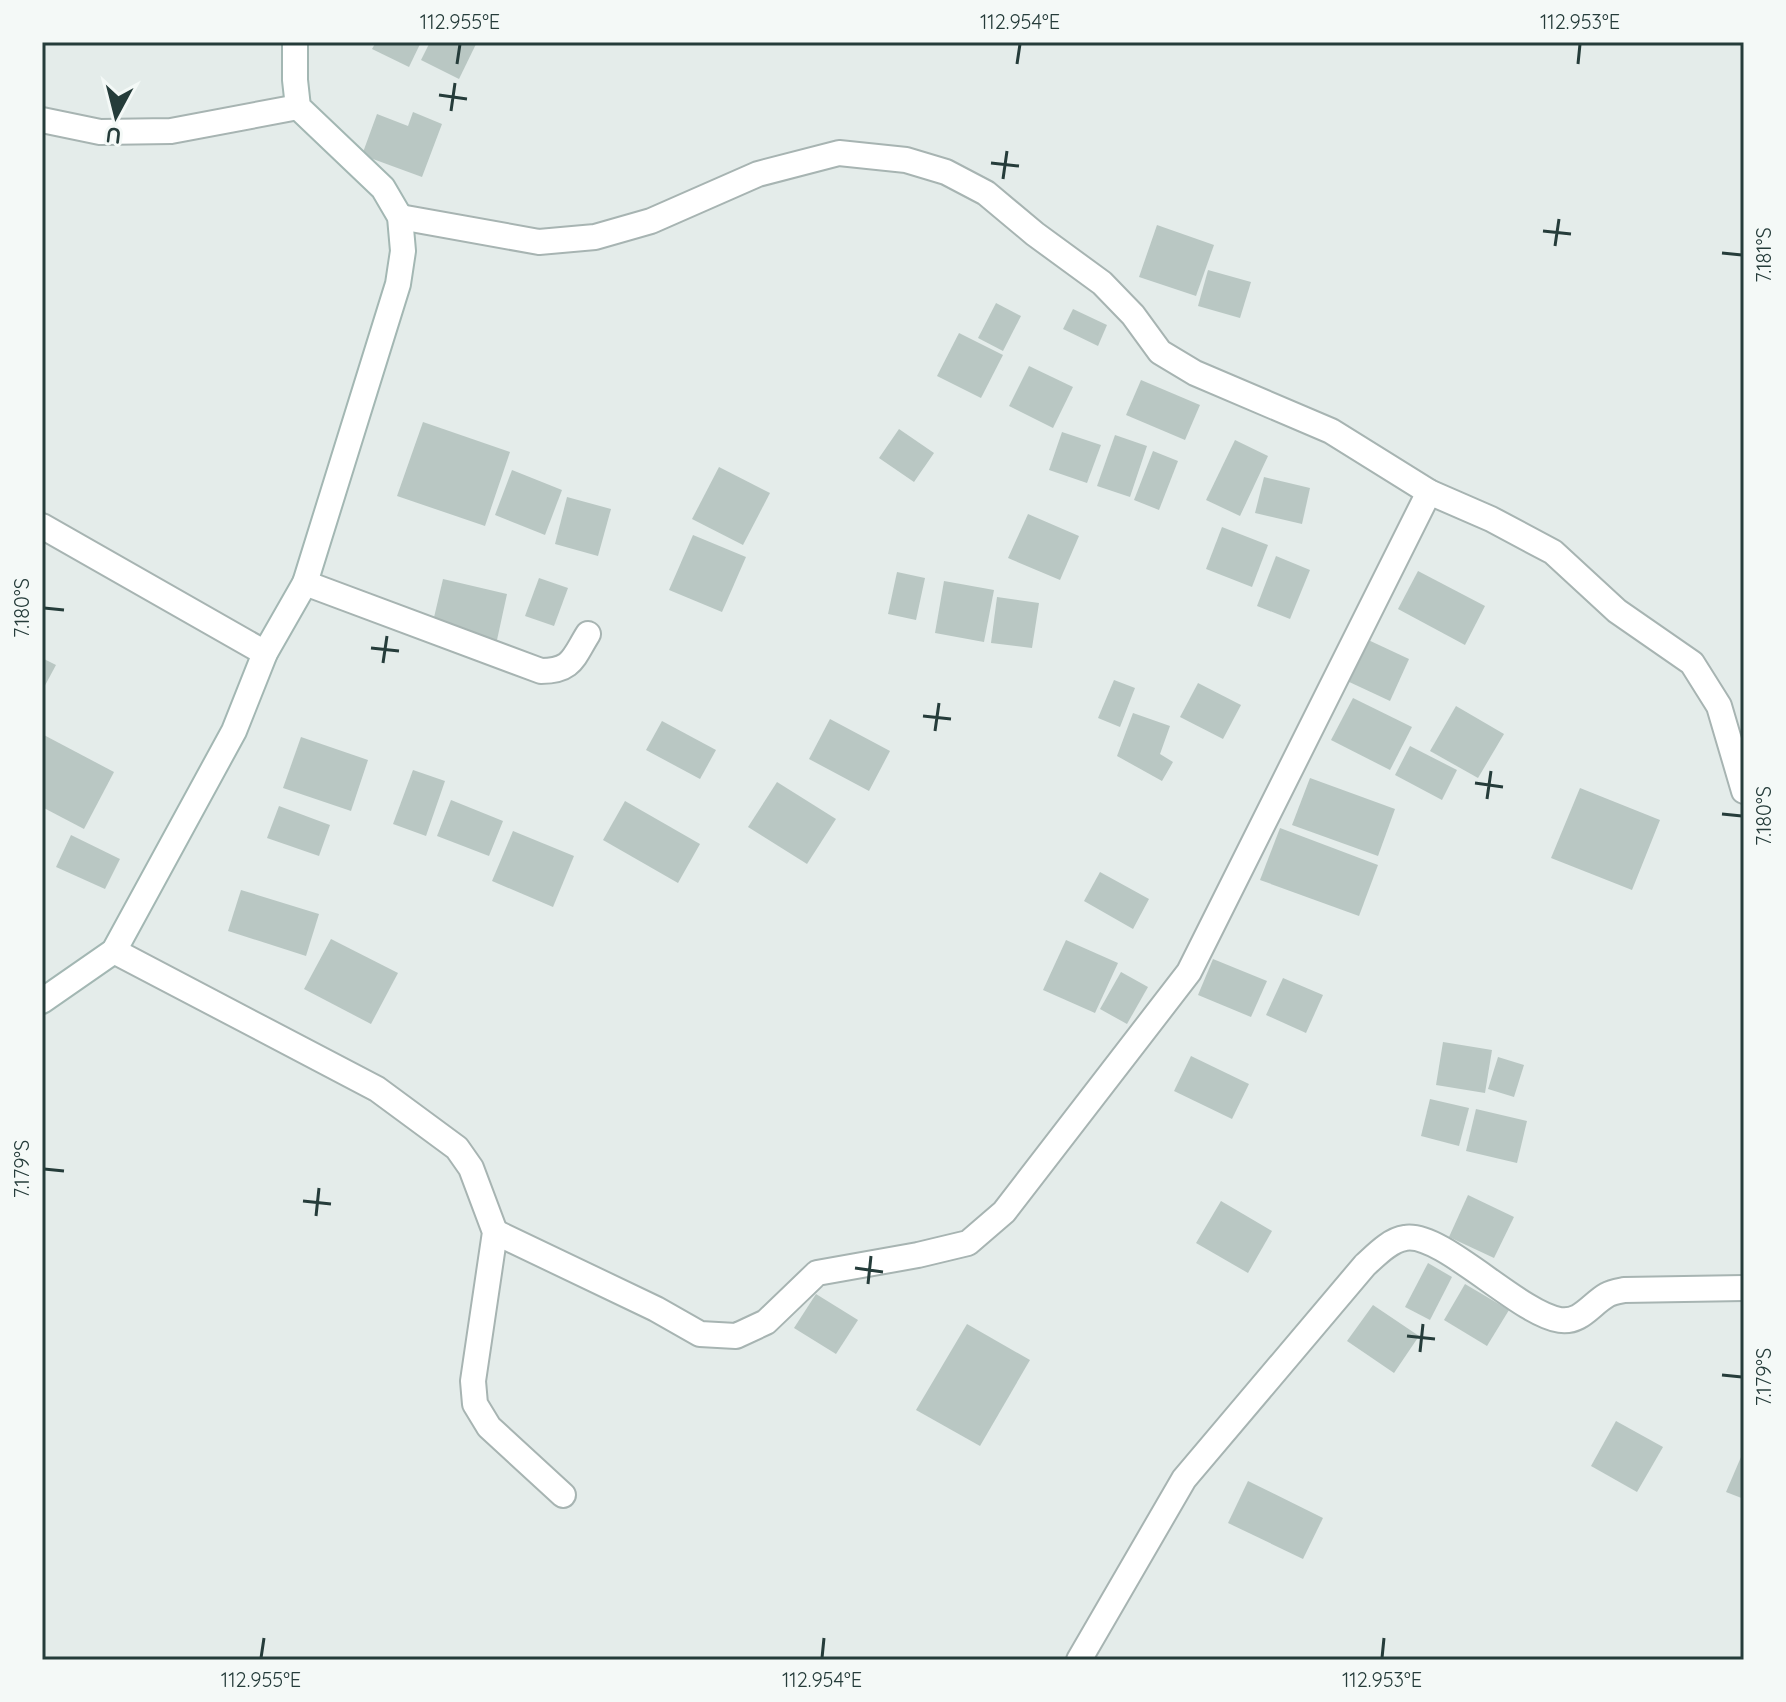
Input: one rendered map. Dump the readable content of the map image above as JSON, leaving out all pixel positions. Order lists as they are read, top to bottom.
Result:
{
  "north": "bottom",
  "coordinates": [
    "112.955°E",
    "112.954°E",
    "112.953°E",
    "7.181°S",
    "7.180°S",
    "7.179°S"
  ]
}
